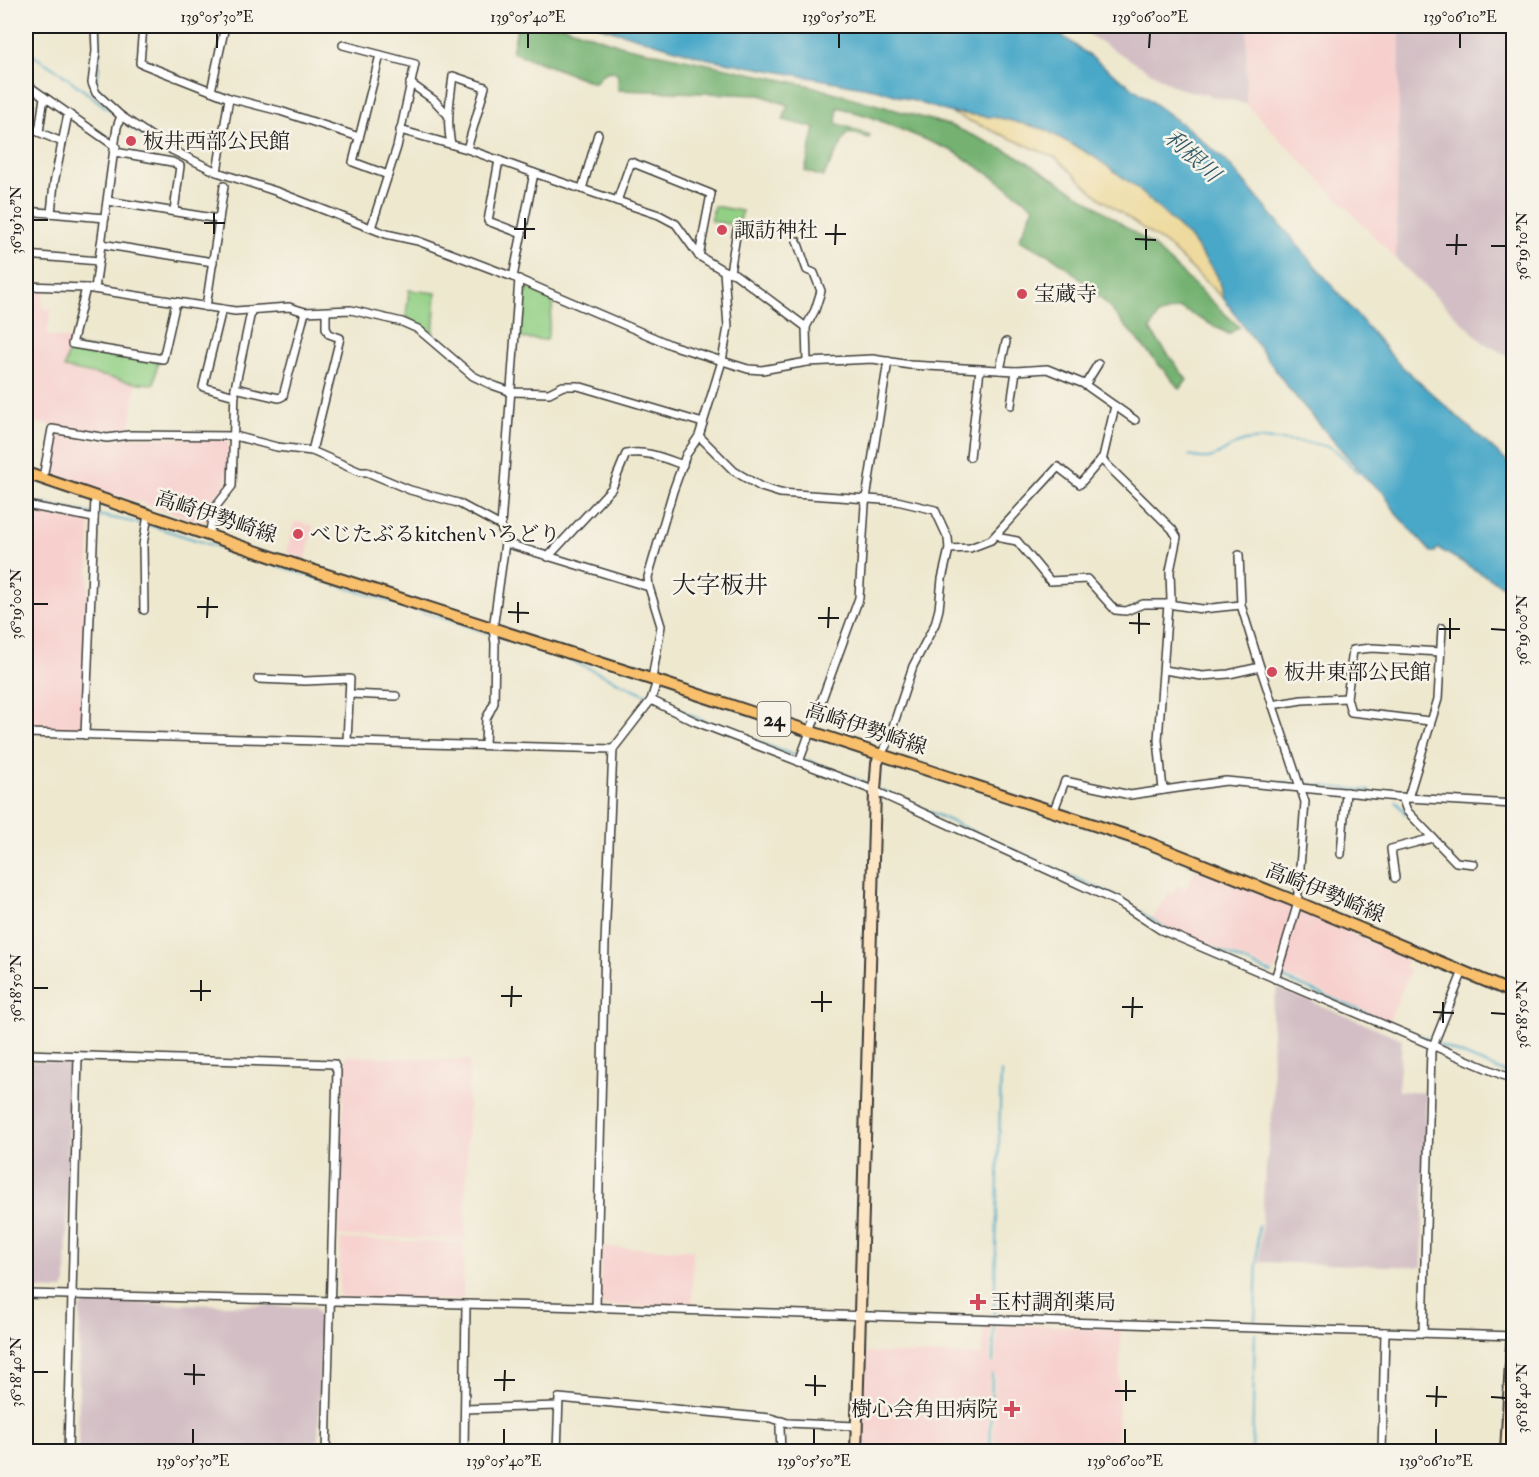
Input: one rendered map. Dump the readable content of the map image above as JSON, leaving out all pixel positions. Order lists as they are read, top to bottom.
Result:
{
  "streets": {
    "main road": ["高崎伊勢崎線", "24"]
  },
  "districts": ["大字板井"],
  "water": ["利根川"],
  "places": {
    "other": [
      "板井西部公民館",
      "諏訪神社",
      "宝蔵寺",
      "べじたぶるkitchenいろどり",
      "板井東部公民館"
    ],
    "health": ["玉村調剤薬局", "樹心会角田病院"]
  },
  "coordinates": [
    "139°05'30\"E",
    "139°05'40\"E",
    "139°05'50\"E",
    "139°06'00\"E",
    "139°06'10\"E",
    "36°19'10\"N",
    "36°19'00\"N",
    "36°18'50\"N",
    "36°18'40\"N"
  ]
}
